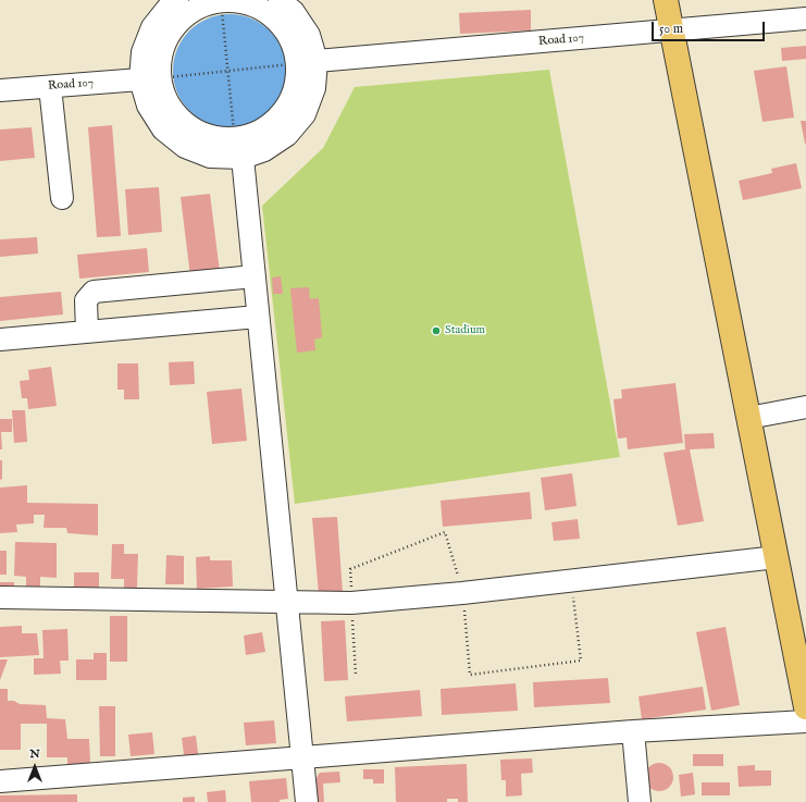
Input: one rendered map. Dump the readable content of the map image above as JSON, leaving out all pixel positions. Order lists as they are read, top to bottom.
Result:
{
  "streets": {
    "street": ["Road 107"]
  },
  "places": ["Stadium"],
  "scale_bar": "50 m",
  "north": "top"
}
